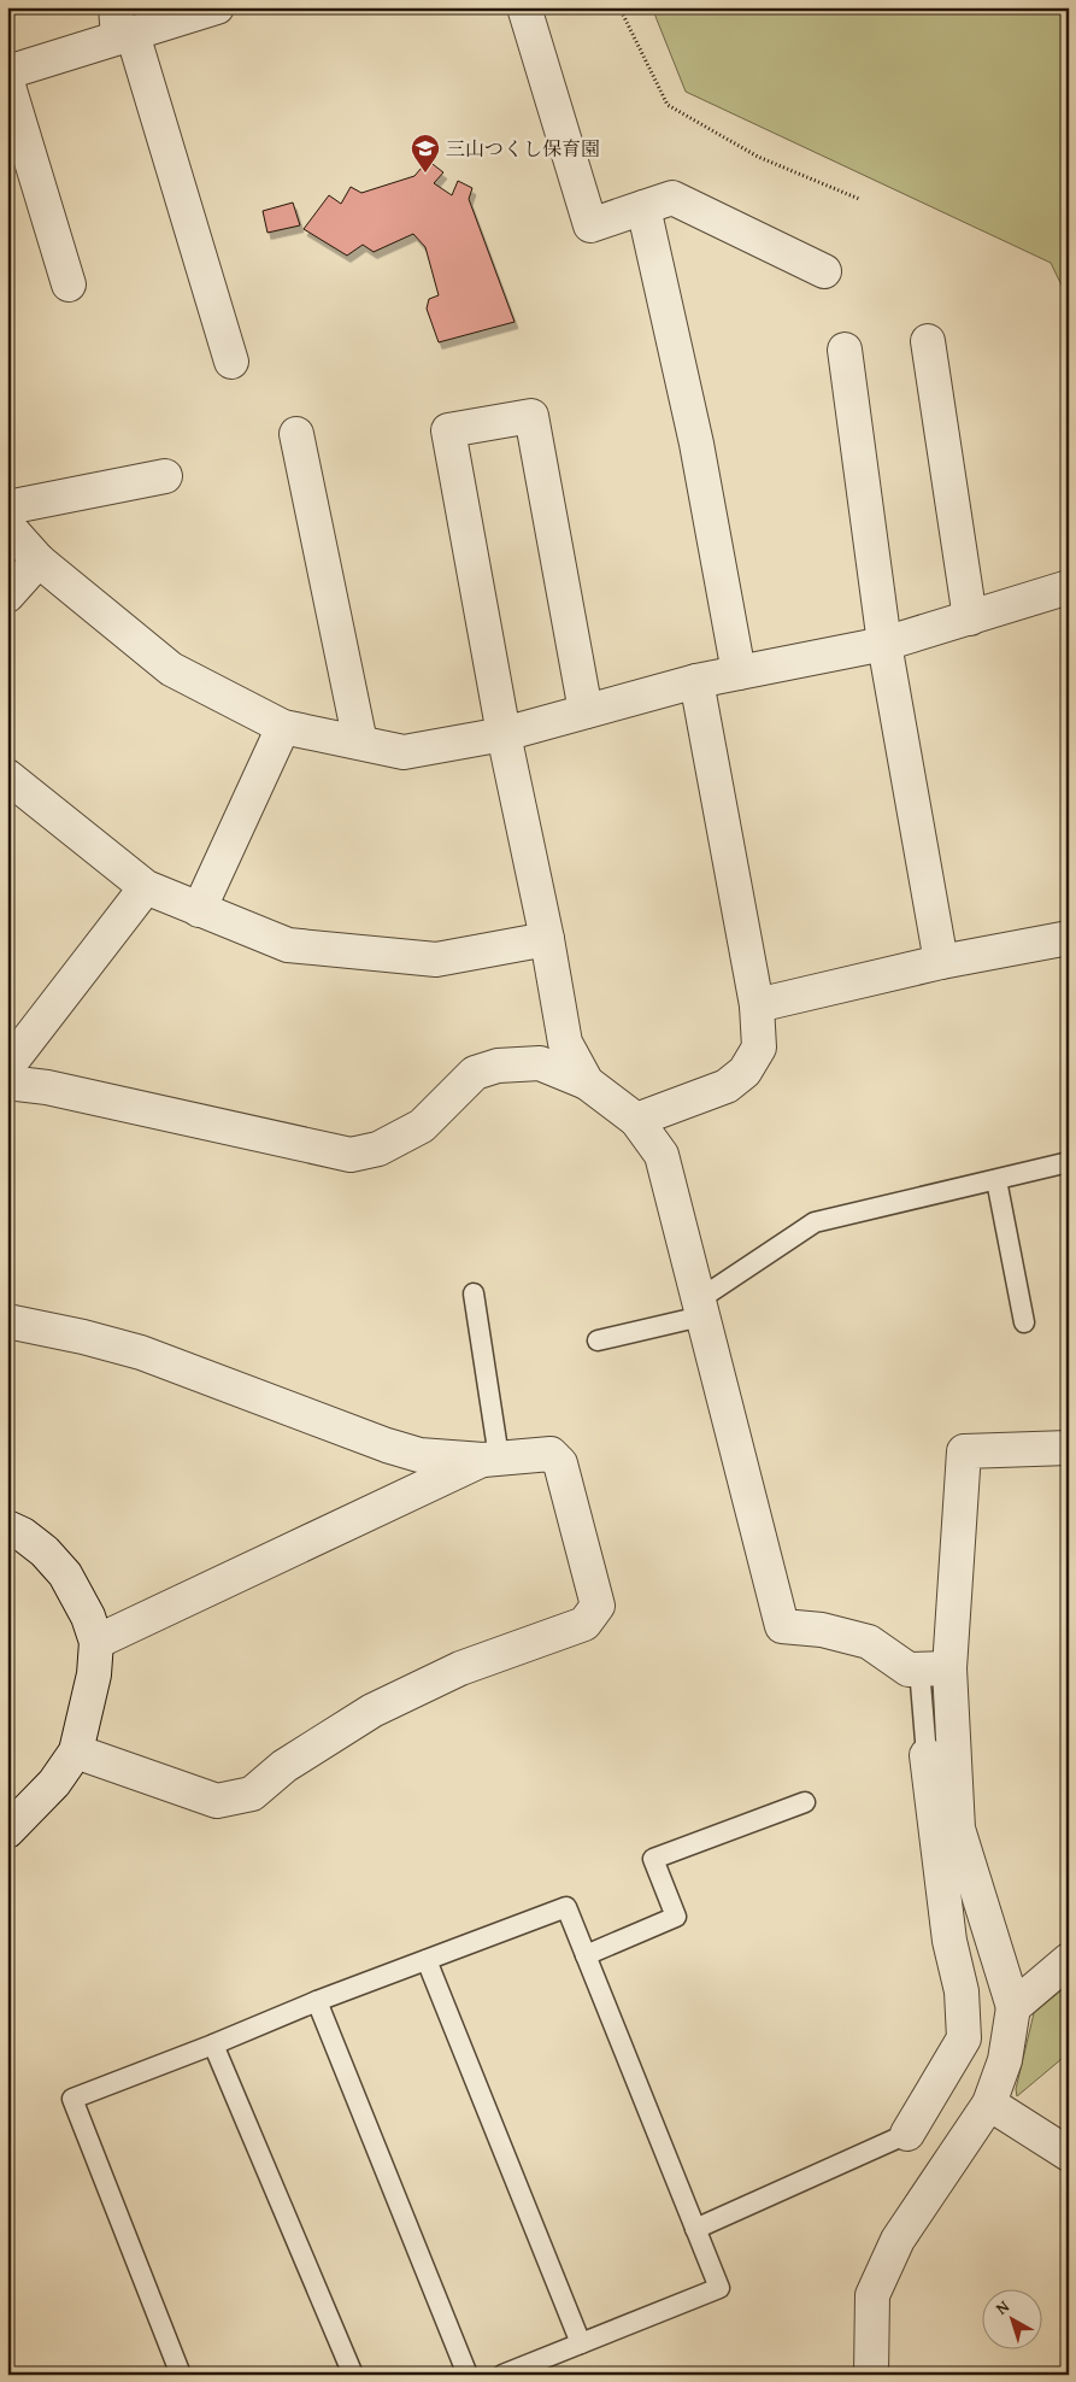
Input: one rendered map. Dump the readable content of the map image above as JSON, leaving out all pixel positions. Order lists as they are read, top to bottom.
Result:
{
  "places": {
    "school or university": ["三山つくし保育園"]
  },
  "north": "top left"
}
